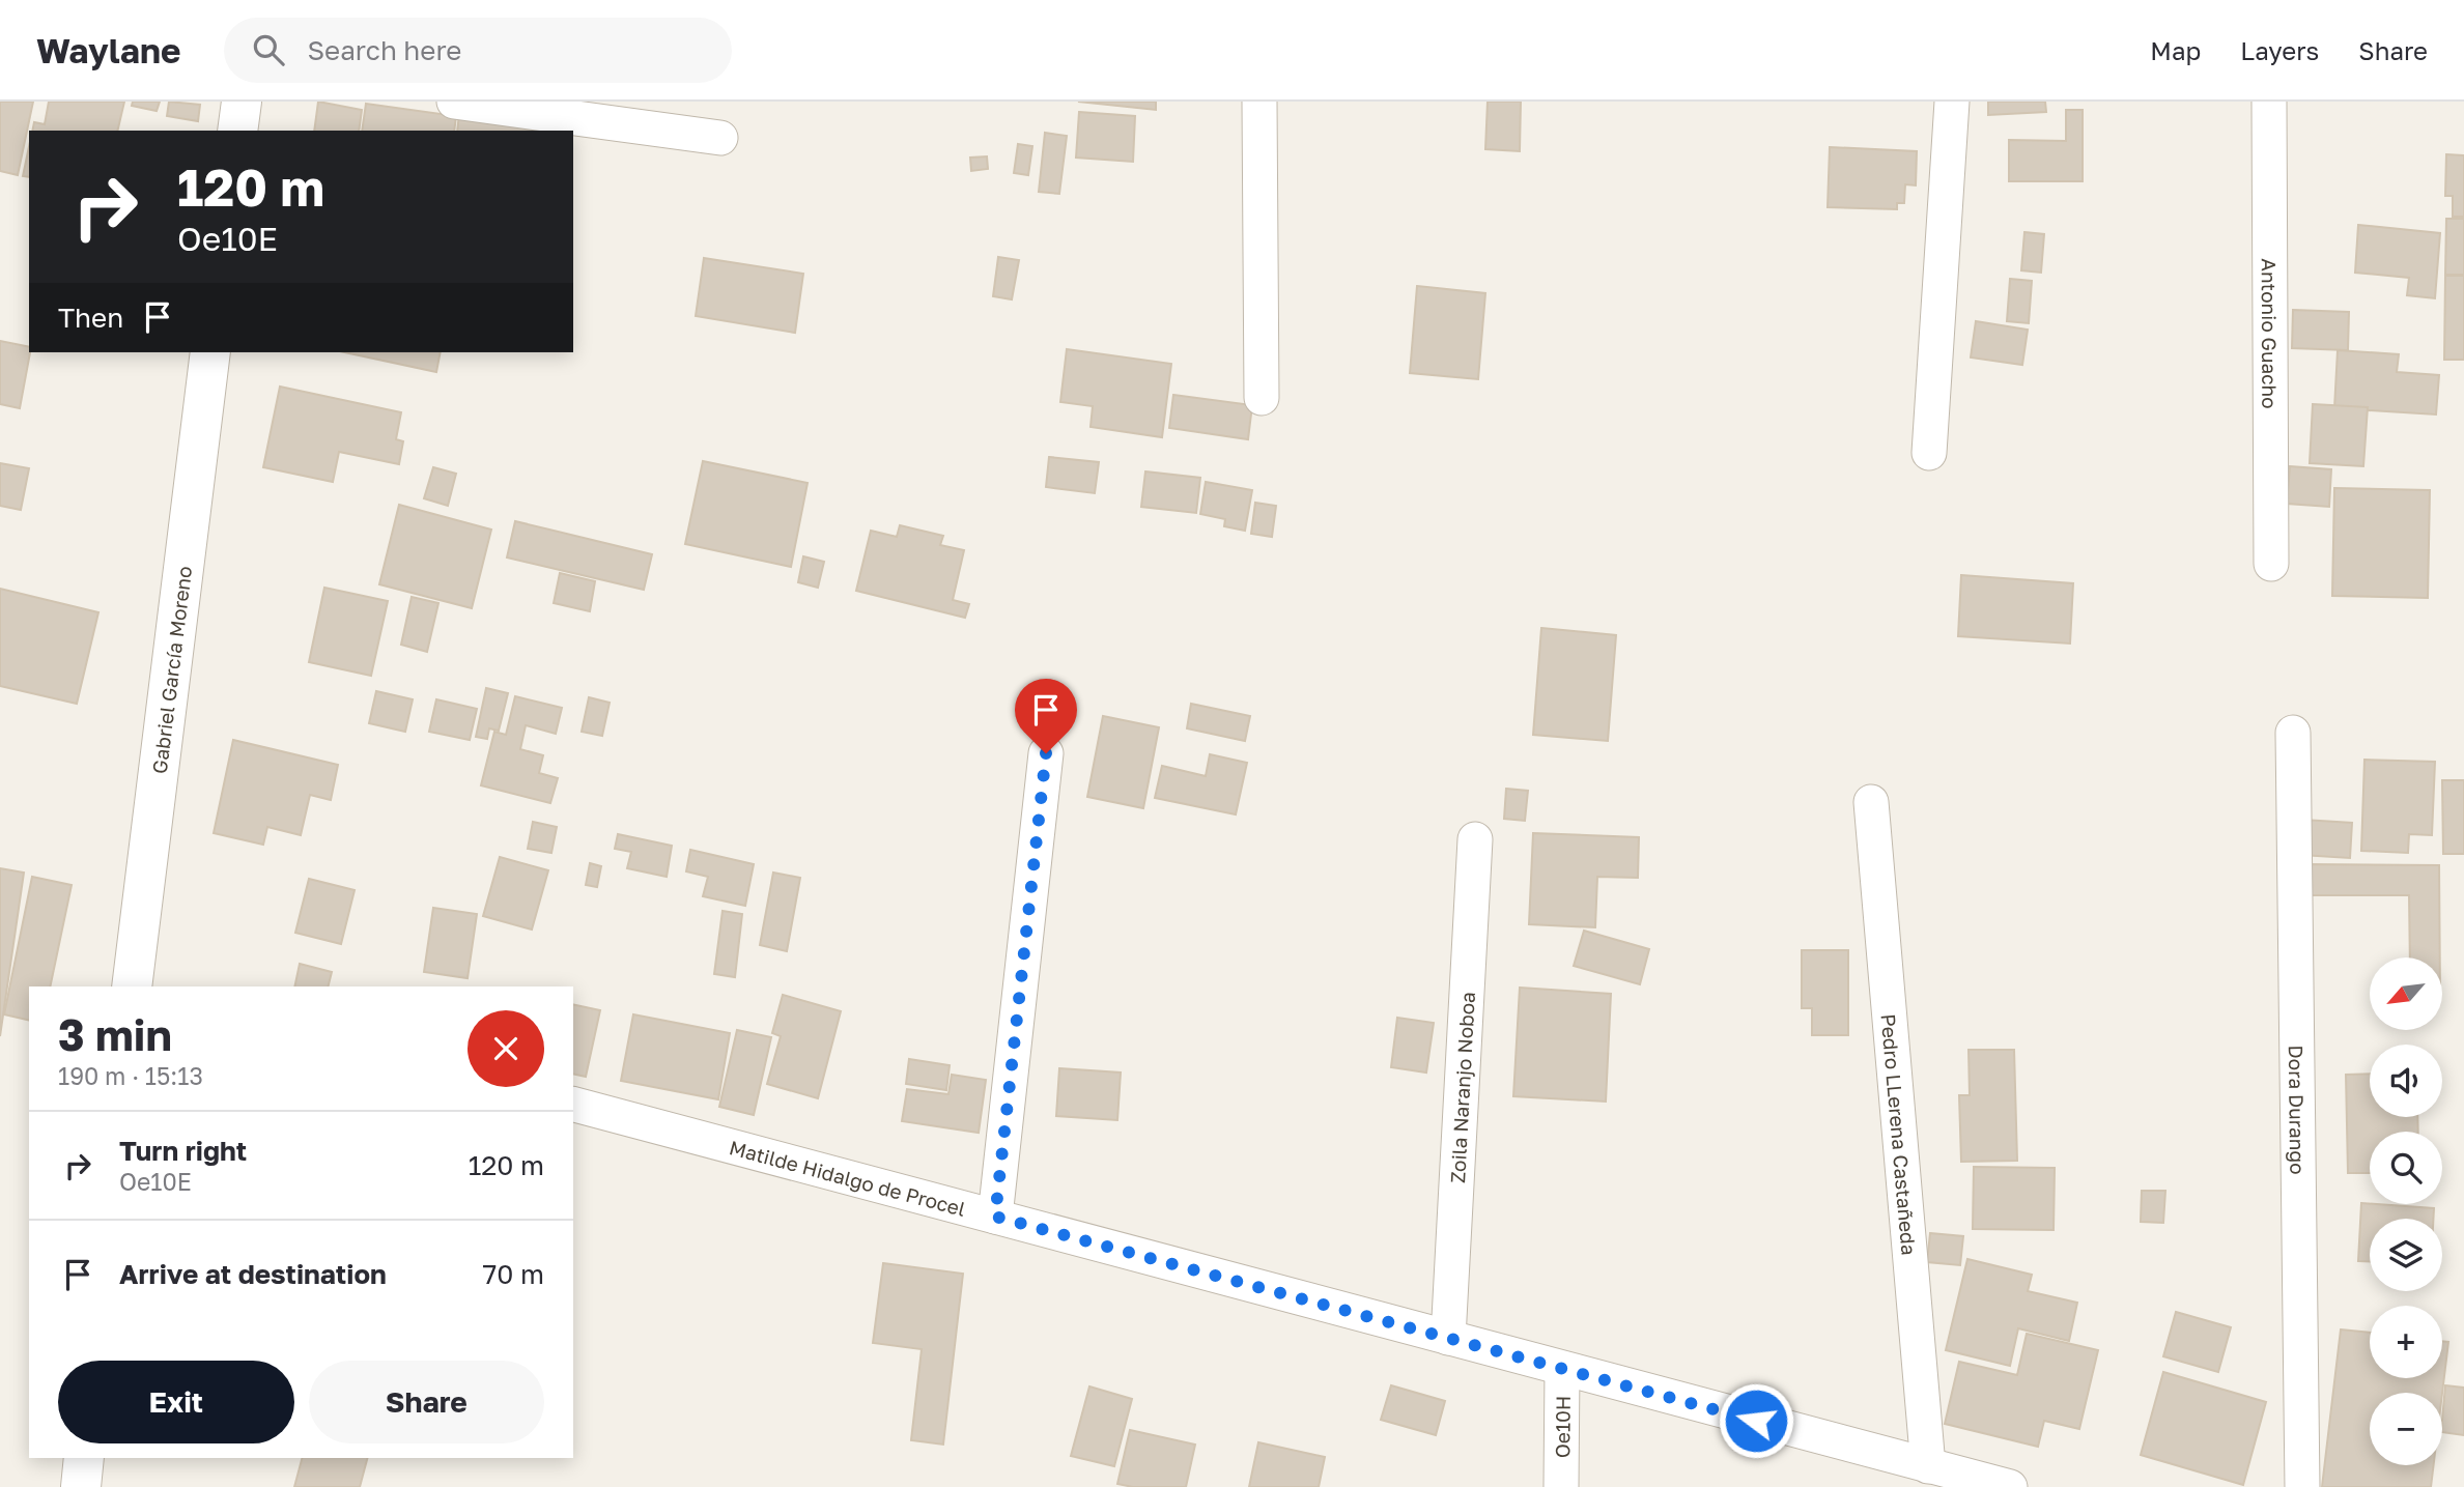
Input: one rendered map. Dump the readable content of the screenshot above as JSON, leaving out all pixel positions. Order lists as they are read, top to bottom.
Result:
{
  "streets": {
    "street": [
      "Antonio Guacho",
      "Gabriel García Moreno",
      "Zoila Naranjo Noboa",
      "Dora Durango",
      "Pedro LLerena Castañeda",
      "Matilde Hidalgo de Procel",
      "Oe10H"
    ]
  },
  "crossings": [
    ["Zoila Naranjo Noboa", "Matilde Hidalgo de Procel"],
    ["Pedro LLerena Castañeda", "Matilde Hidalgo de Procel"],
    ["Matilde Hidalgo de Procel", "Oe10H"]
  ],
  "north": "bottom left",
  "page": {
    "header": "Waylane",
    "search": "Search here",
    "nav": ["Map", "Layers", "Share"],
    "turn": ["120 m", "Oe10E"],
    "then": "Then",
    "map_buttons": ["+", "−"],
    "heading": ["3 min", "190 m · 15:13"],
    "list": [
      {
        "name": "Turn right",
        "note": "Oe10E",
        "value": "120 m"
      },
      {
        "name": "Arrive at destination",
        "value": "70 m"
      }
    ],
    "buttons": ["Exit", "Share"]
  }
}
